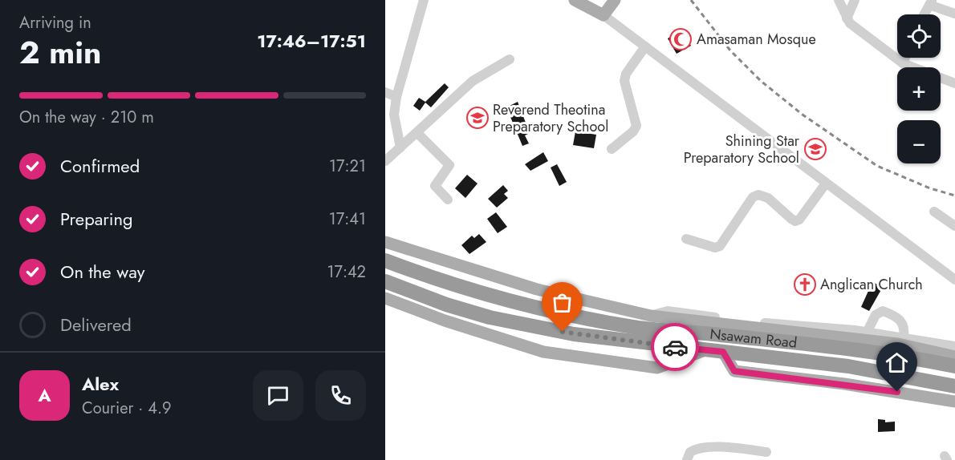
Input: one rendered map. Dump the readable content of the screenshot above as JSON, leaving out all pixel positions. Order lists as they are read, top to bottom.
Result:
{
  "streets": {
    "highway": ["Nsawam Road"]
  },
  "places": {
    "mosque": ["Amasaman Mosque"],
    "school or university": ["Reverend Theotina Preparatory School", "Shining Star Preparatory School"],
    "church": ["Anglican Church"]
  },
  "page": {
    "heading": ["2 min", "Arriving in", "17:46–17:51"],
    "panel": ["Alex", "Courier · 4.9"],
    "map_buttons": ["+", "−"],
    "bar": "On the way · 210 m",
    "list": [
      ["Confirmed", "17:21"],
      ["Preparing", "17:41"],
      ["On the way", "17:42"],
      "Delivered"
    ],
    "round": "A"
  }
}
